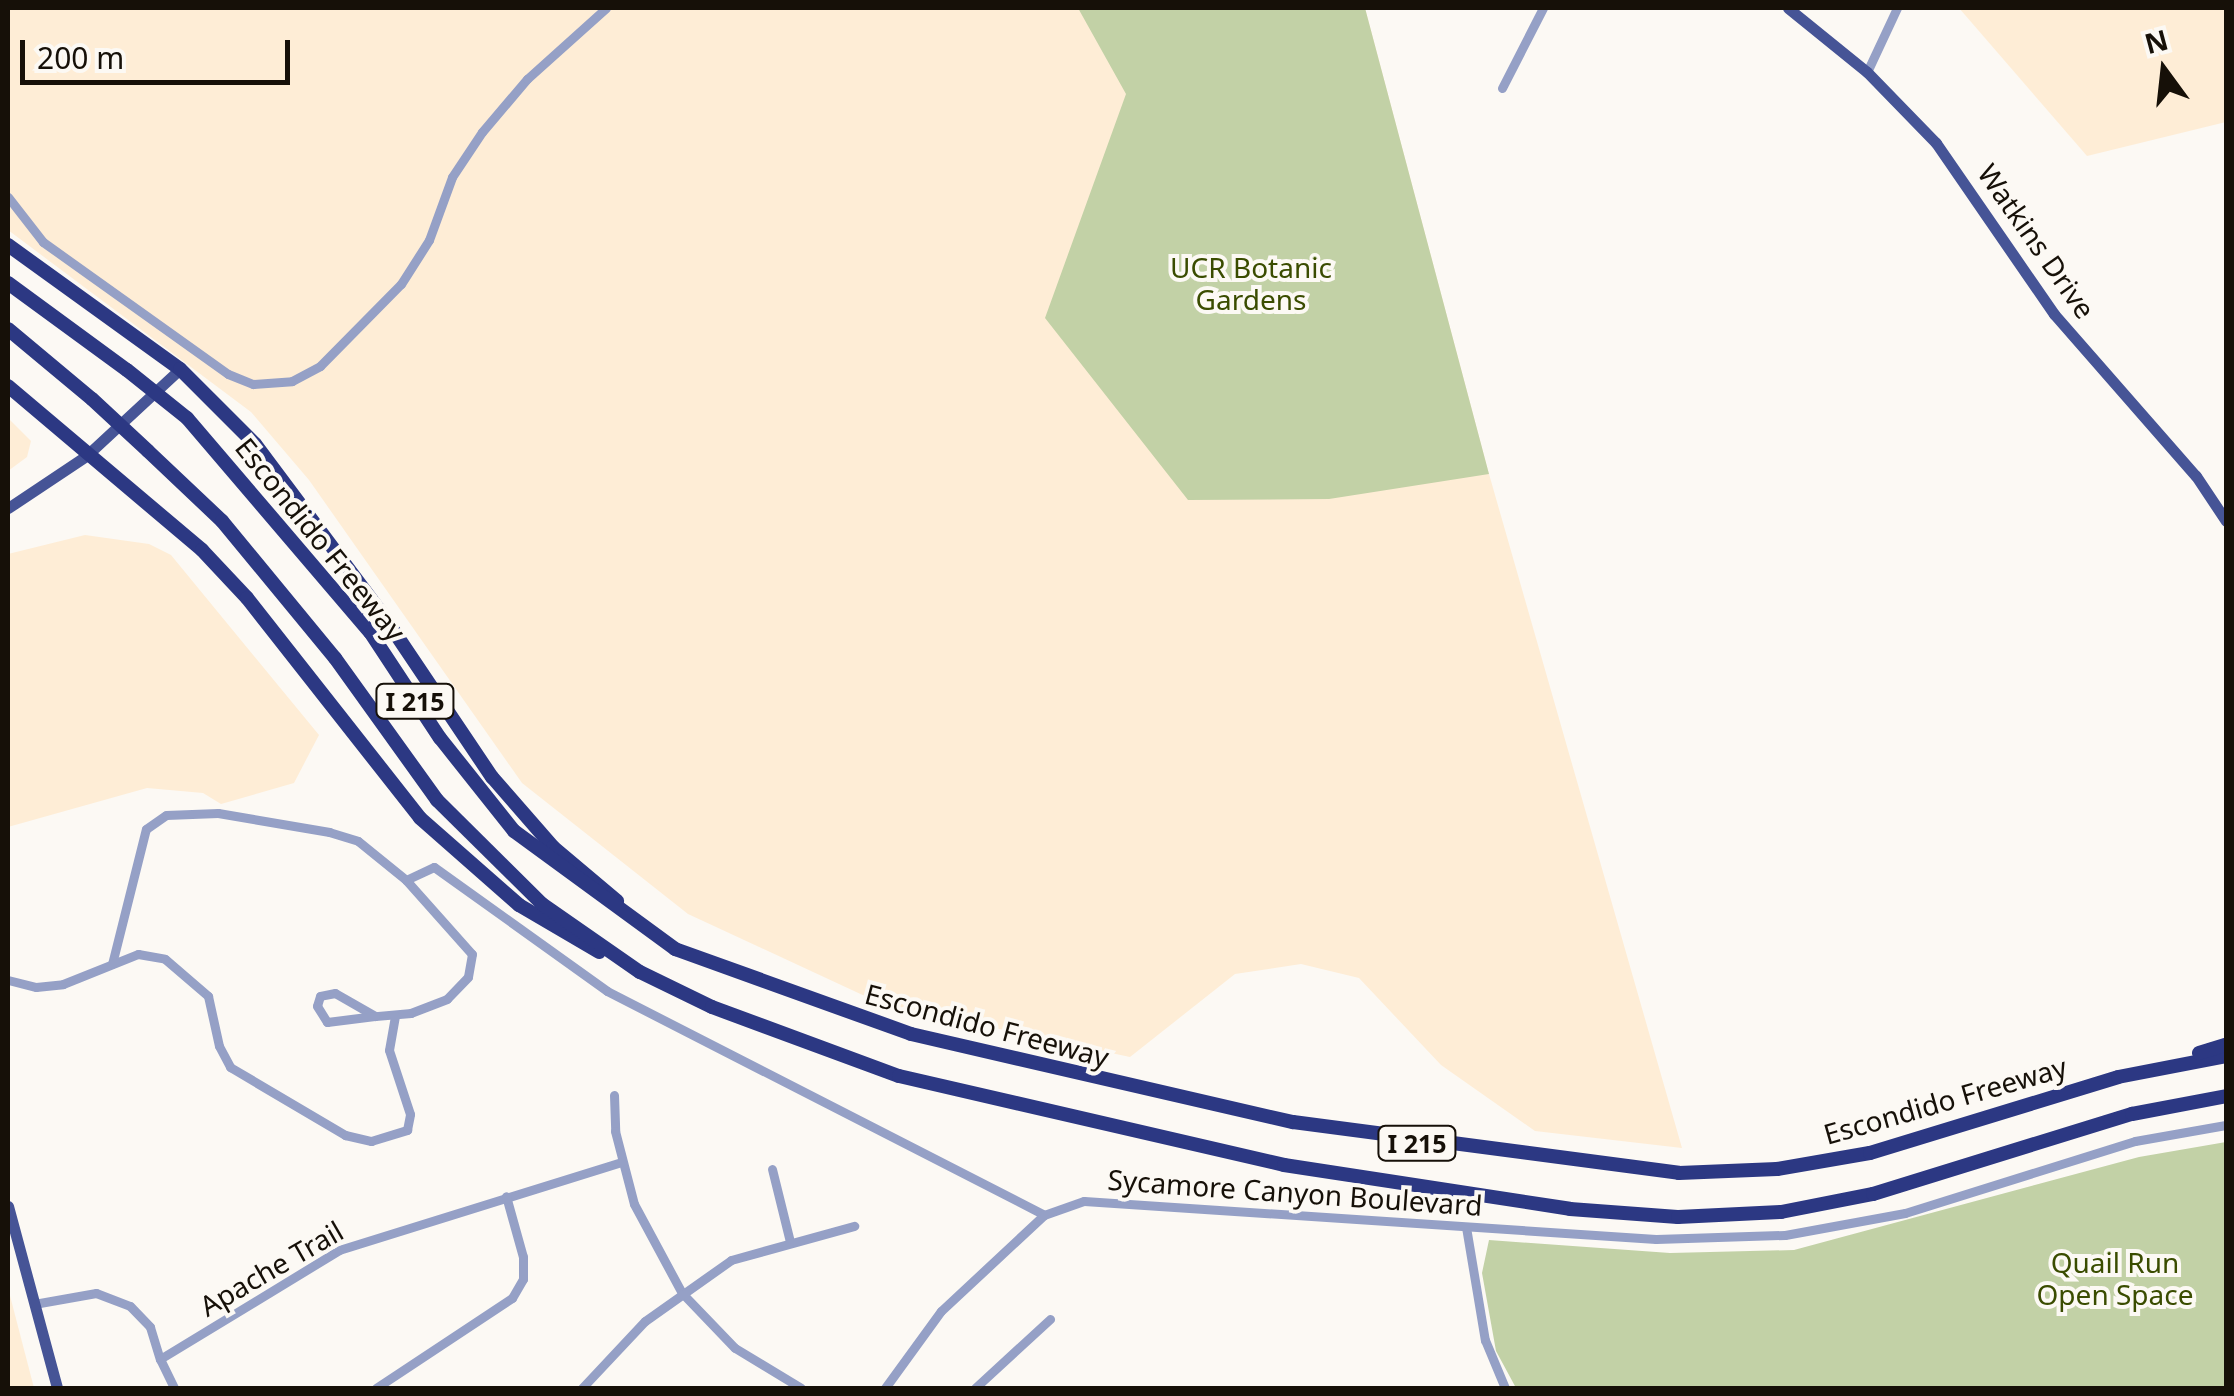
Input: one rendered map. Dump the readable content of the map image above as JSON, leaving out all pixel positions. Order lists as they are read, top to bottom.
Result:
{
  "streets": {
    "highway": ["Escondido Freeway", "I 215"],
    "main road": ["Watkins Drive"],
    "street": ["Sycamore Canyon Boulevard", "Apache Trail"]
  },
  "parks": ["UCR Botanic Gardens", "Quail Run Open Space"],
  "scale_bar": "200 m",
  "north": "top"
}
